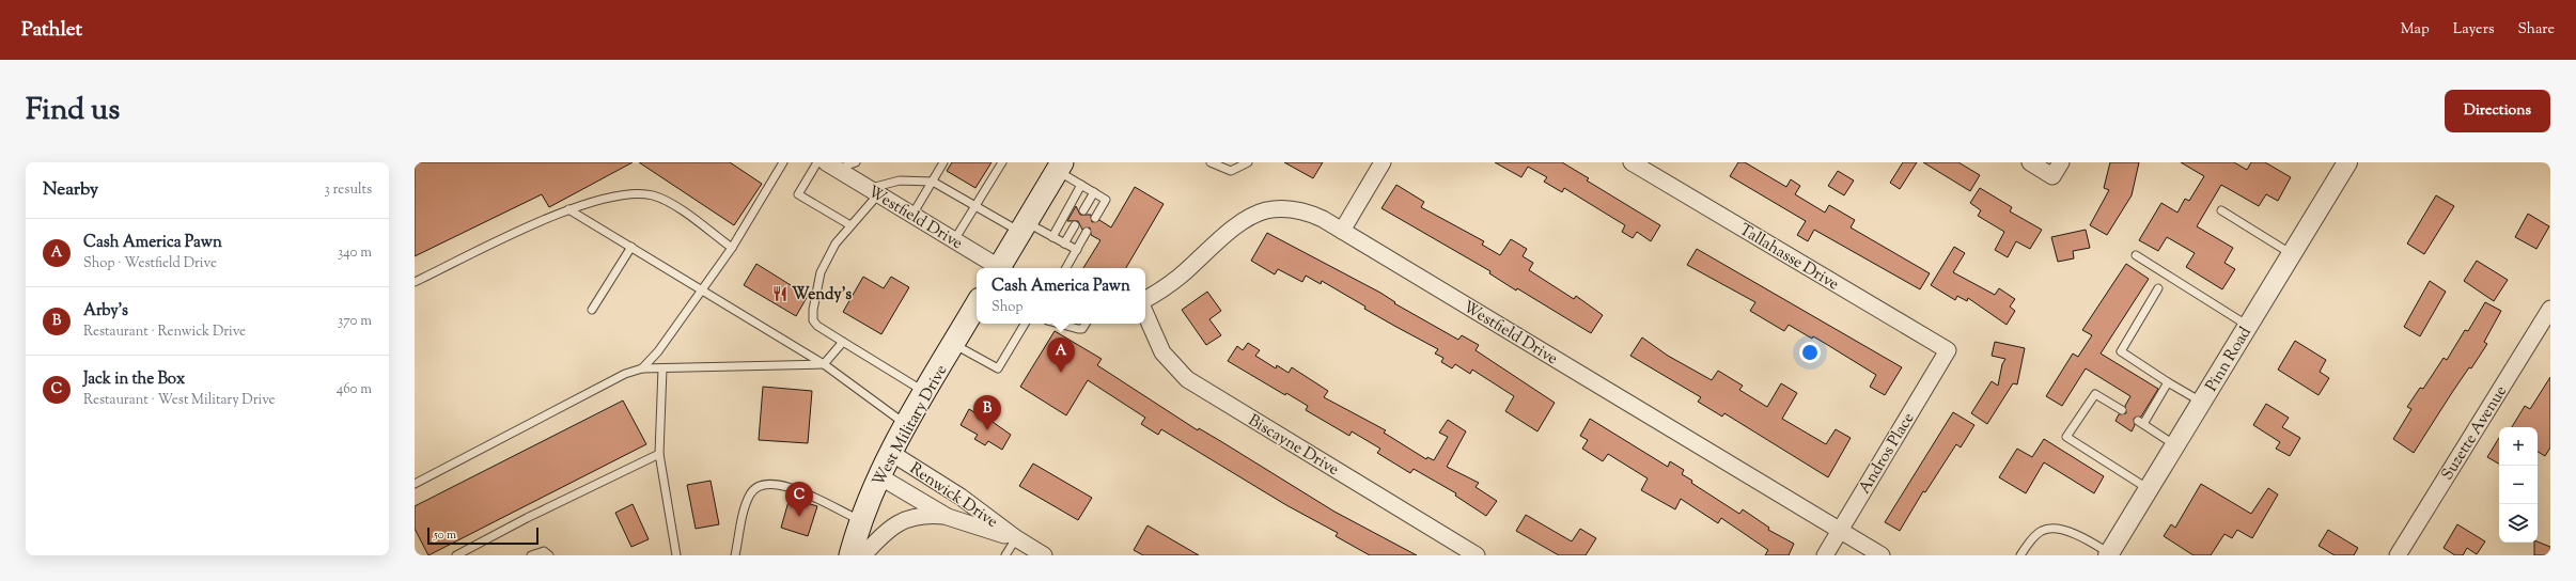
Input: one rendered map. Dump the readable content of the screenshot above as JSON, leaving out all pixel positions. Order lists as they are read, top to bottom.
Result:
{
  "streets": {
    "main road": ["West Military Drive"],
    "street": [
      "Westfield Drive",
      "Tallahasse Drive",
      "Pinn Road",
      "Suzette Avenue",
      "Biscayne Drive",
      "Andros Place",
      "Renwick Drive"
    ]
  },
  "crossings": [
    ["Westfield Drive", "Andros Place"],
    ["Tallahasse Drive", "Andros Place"],
    ["West Military Drive", "Renwick Drive"]
  ],
  "places": {
    "restaurant": ["Wendy's"]
  },
  "scale_bar": "50 m",
  "page": {
    "header": "Pathlet",
    "nav": ["Map", "Layers", "Share"],
    "title": "Find us",
    "buttons": "Directions",
    "heading": ["Nearby", "3 results"],
    "list": [
      {
        "mark": "A",
        "name": "Cash America Pawn",
        "note": "Shop · Westfield Drive",
        "value": "340 m"
      },
      {
        "mark": "B",
        "name": "Arby's",
        "note": "Restaurant · Renwick Drive",
        "value": "370 m"
      },
      {
        "mark": "C",
        "name": "Jack in the Box",
        "note": "Restaurant · West Military Drive",
        "value": "460 m"
      }
    ],
    "popup": ["Cash America Pawn", "Shop"],
    "pins": ["A", "B", "C"],
    "map_buttons": ["+", "−"],
    "scale": "50 m"
  }
}
